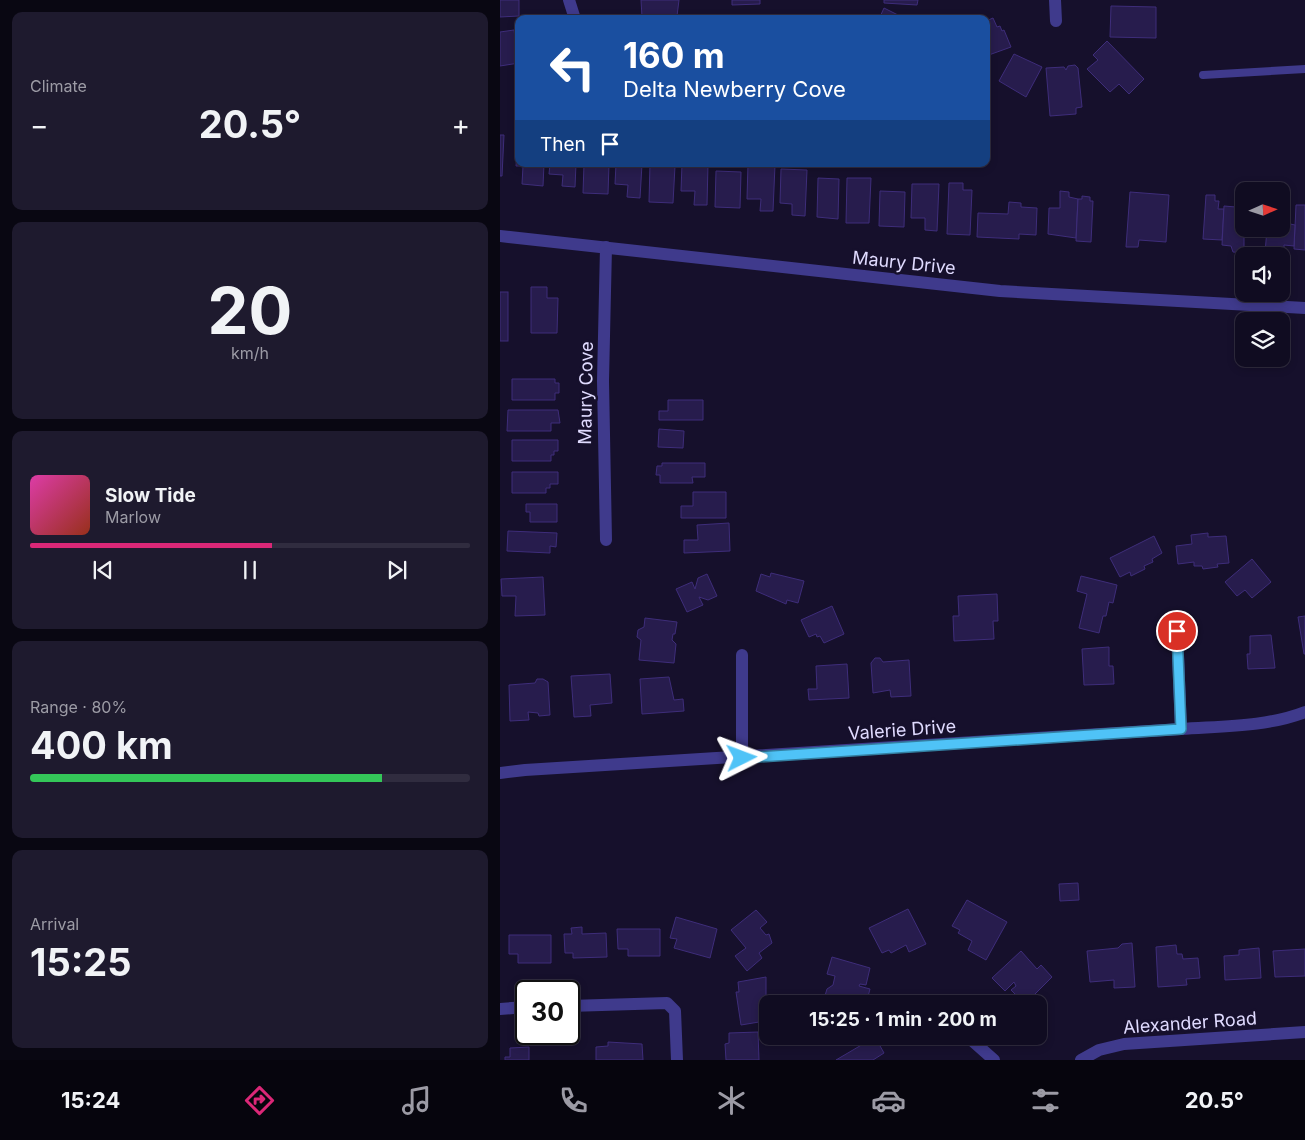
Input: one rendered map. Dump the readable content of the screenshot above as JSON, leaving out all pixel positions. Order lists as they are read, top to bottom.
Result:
{
  "streets": {
    "street": [
      "Maury Drive",
      "Maury Cove",
      "Valerie Drive",
      "Alexander Road"
    ]
  },
  "crossings": [
    ["Maury Drive", "Maury Cove"]
  ],
  "north": "right",
  "page": {
    "tile": [
      "Climate",
      ["20", "km/h"],
      ["Range · 80%", "400 km"],
      ["Arrival", "15:25"]
    ],
    "turn": ["160 m", "Delta Newberry Cove"],
    "heat": ["−", "20.5°", "+"],
    "then": "Then",
    "song": ["Slow Tide", "Marlow"],
    "limit": "30",
    "trip": "15:25 · 1 min · 200 m",
    "tabs": ["15:24", "20.5°"]
  }
}
